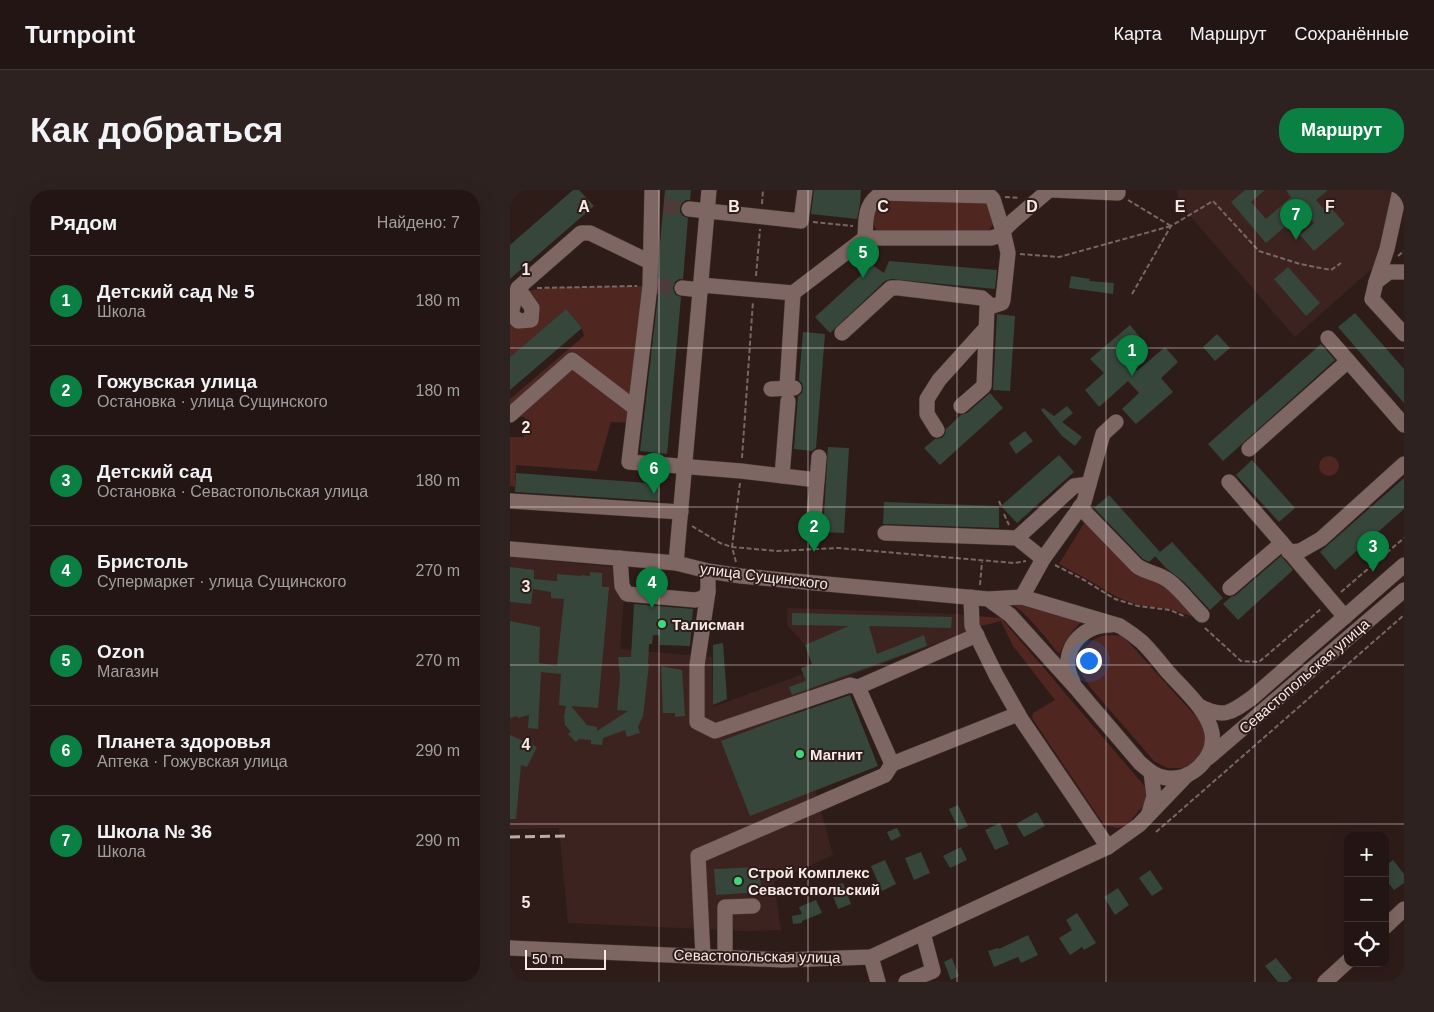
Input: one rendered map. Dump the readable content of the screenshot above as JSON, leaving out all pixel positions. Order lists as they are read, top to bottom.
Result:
{
  "streets": {
    "street": ["улица Сущинского", "Севастопольская улица"]
  },
  "crossings": [
    ["улица Сущинского", "Севастопольская улица"]
  ],
  "places": ["Талисман", "Магнит", "Строй Комплекс Севастопольский"],
  "scale_bar": "50 m",
  "page": {
    "header": "Turnpoint",
    "nav": ["Карта", "Маршрут", "Сохранённые"],
    "buttons": "Маршрут",
    "title": "Как добраться",
    "heading": ["Рядом", "Найдено: 7"],
    "pins": [
      "7",
      "5",
      "1",
      "6",
      "2",
      "3",
      "4"
    ],
    "list": [
      {
        "mark": "1",
        "name": "Детский сад № 5",
        "note": "Школа",
        "value": "180 m"
      },
      {
        "mark": "2",
        "name": "Гожувская улица",
        "note": "Остановка · улица Сущинского",
        "value": "180 m"
      },
      {
        "mark": "3",
        "name": "Детский сад",
        "note": "Остановка · Севастопольская улица",
        "value": "180 m"
      },
      {
        "mark": "4",
        "name": "Бристоль",
        "note": "Супермаркет · улица Сущинского",
        "value": "270 m"
      },
      {
        "mark": "5",
        "name": "Ozon",
        "note": "Магазин",
        "value": "270 m"
      },
      {
        "mark": "6",
        "name": "Планета здоровья",
        "note": "Аптека · Гожувская улица",
        "value": "290 m"
      },
      {
        "mark": "7",
        "name": "Школа № 36",
        "note": "Школа",
        "value": "290 m"
      }
    ],
    "map_buttons": ["+", "−"],
    "scale": "50 m"
  },
  "grid": {
    "columns": [
      "A",
      "B",
      "C",
      "D",
      "E",
      "F"
    ],
    "rows": [
      "1",
      "2",
      "3",
      "4",
      "5"
    ]
  }
}
